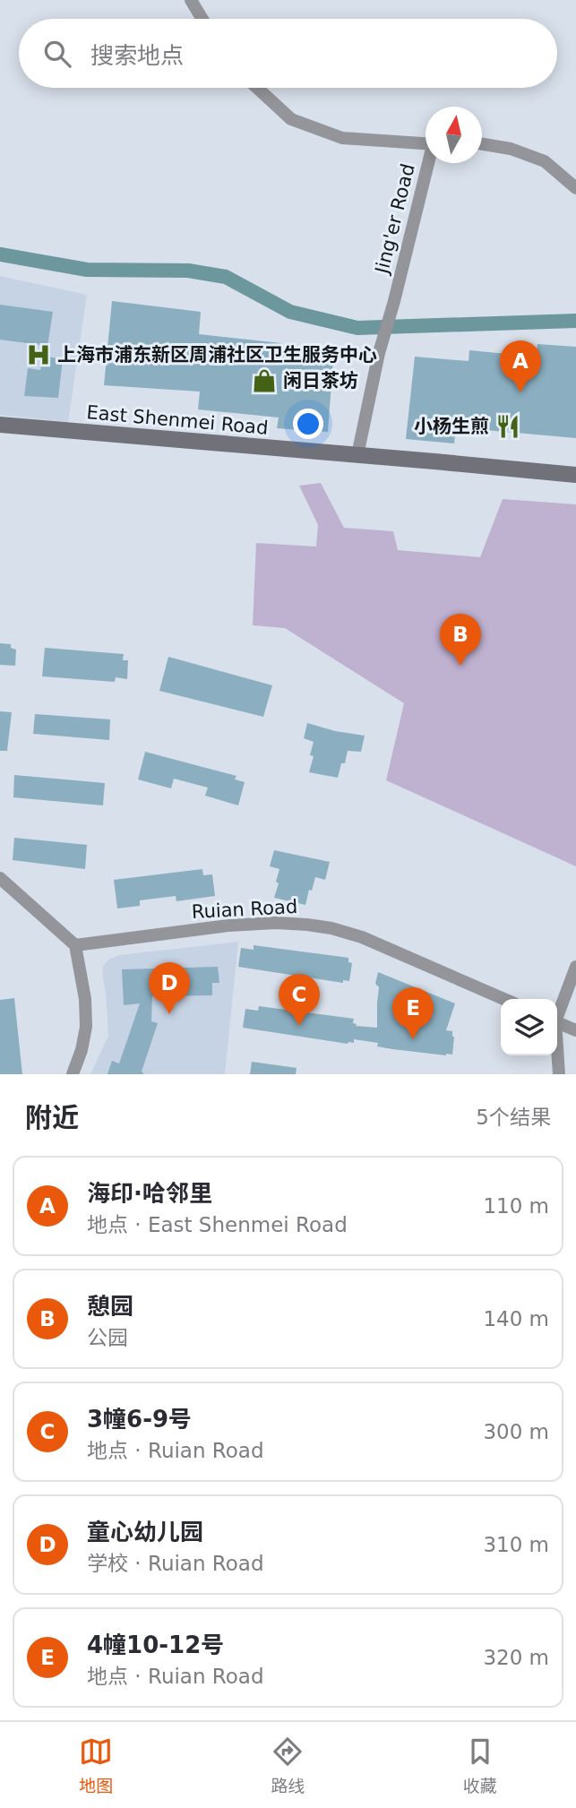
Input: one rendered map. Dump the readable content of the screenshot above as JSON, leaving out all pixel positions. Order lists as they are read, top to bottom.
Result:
{
  "streets": {
    "street": ["Jing'er Road", "East Shenmei Road", "Ruian Road"]
  },
  "crossings": [
    ["Jing'er Road", "East Shenmei Road"]
  ],
  "places": {
    "hospital": ["上海市浦东新区周浦社区卫生服务中心"],
    "shop": ["闲日茶坊"],
    "restaurant": ["小杨生煎"]
  },
  "north": "top",
  "page": {
    "search": "搜索地点",
    "pins": [
      "A",
      "B",
      "D",
      "C",
      "E"
    ],
    "heading": ["附近", "5个结果"],
    "list": [
      {
        "mark": "A",
        "name": "海印·哈邻里",
        "note": "地点 · East Shenmei Road",
        "value": "110 m"
      },
      {
        "mark": "B",
        "name": "憩园",
        "note": "公园",
        "value": "140 m"
      },
      {
        "mark": "C",
        "name": "3幢6-9号",
        "note": "地点 · Ruian Road",
        "value": "300 m"
      },
      {
        "mark": "D",
        "name": "童心幼儿园",
        "note": "学校 · Ruian Road",
        "value": "310 m"
      },
      {
        "mark": "E",
        "name": "4幢10-12号",
        "note": "地点 · Ruian Road",
        "value": "320 m"
      }
    ],
    "nav": ["地图", "路线", "收藏"]
  }
}
